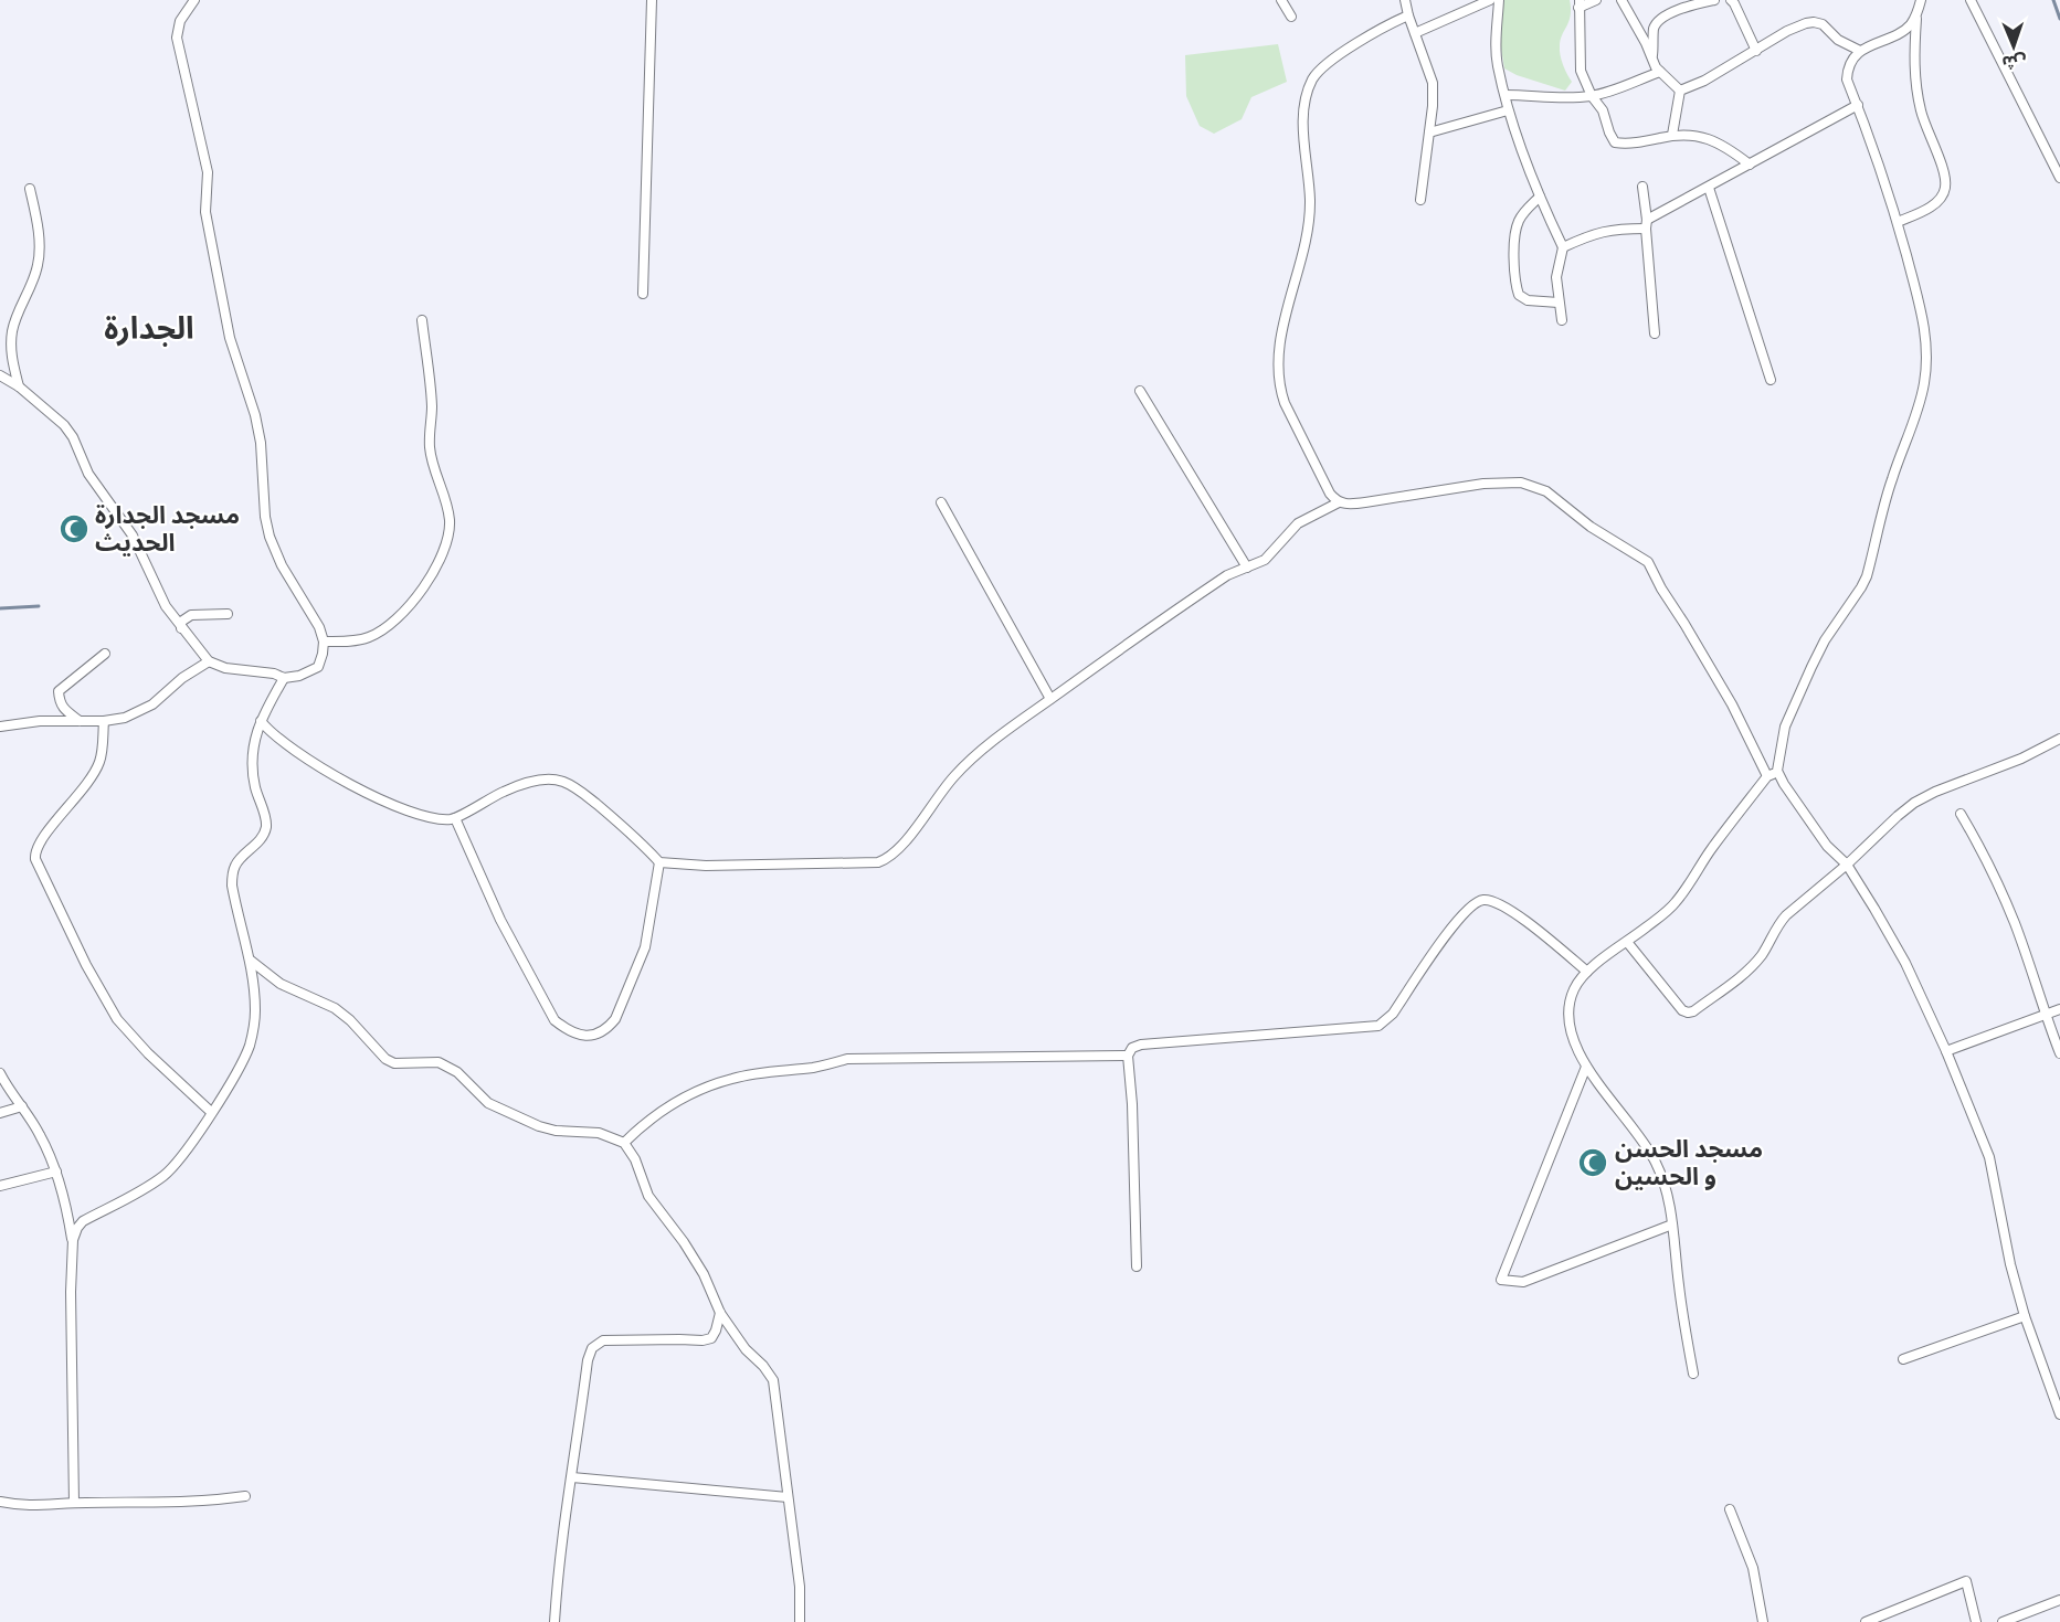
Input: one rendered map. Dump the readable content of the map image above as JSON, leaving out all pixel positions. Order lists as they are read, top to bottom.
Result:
{
  "districts": ["الجدارة"],
  "places": {
    "mosque": ["مسجد الجدارة الحديث", "مسجد الحسن و الحسين"]
  },
  "north": "bottom"
}
